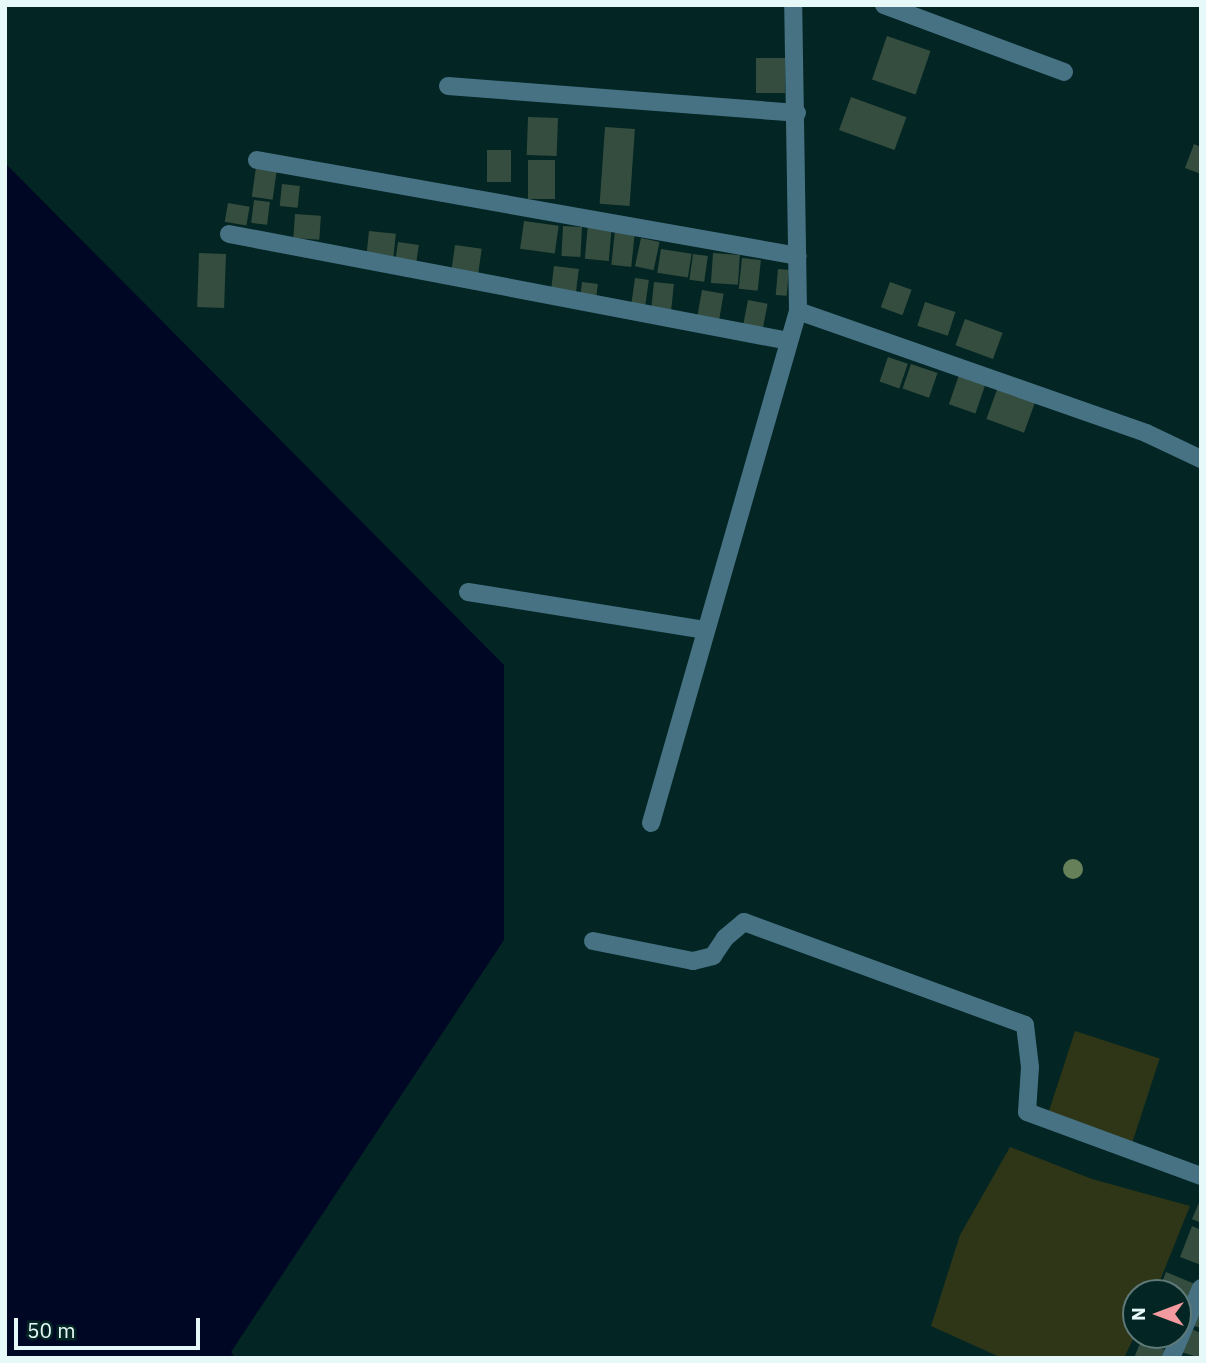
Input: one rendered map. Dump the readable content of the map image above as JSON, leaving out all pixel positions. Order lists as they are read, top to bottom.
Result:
{
  "scale_bar": "50 m",
  "north": "left"
}
